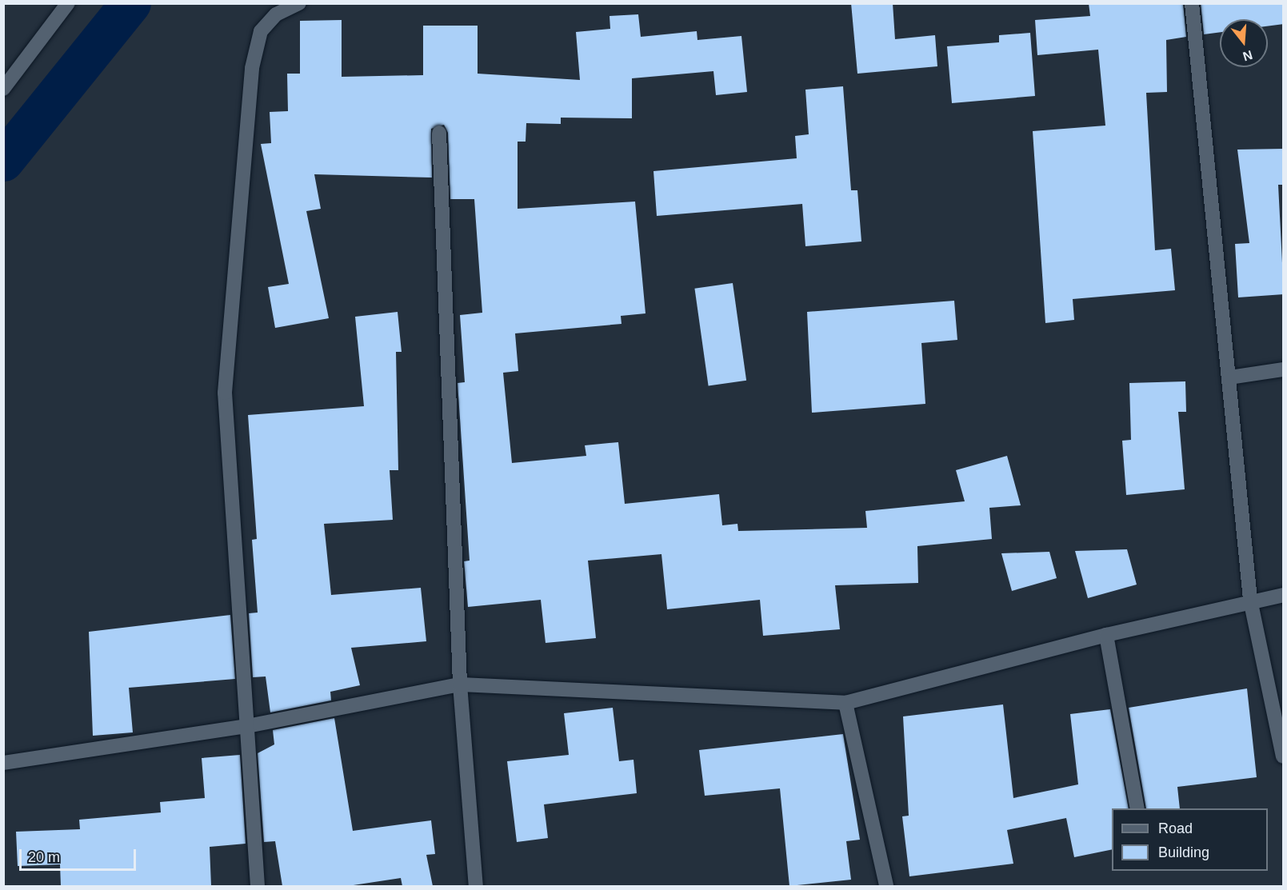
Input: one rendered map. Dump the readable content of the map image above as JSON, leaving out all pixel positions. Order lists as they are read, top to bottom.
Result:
{
  "legend": ["Road", "Building"],
  "scale_bar": "20 m",
  "north": "bottom"
}
